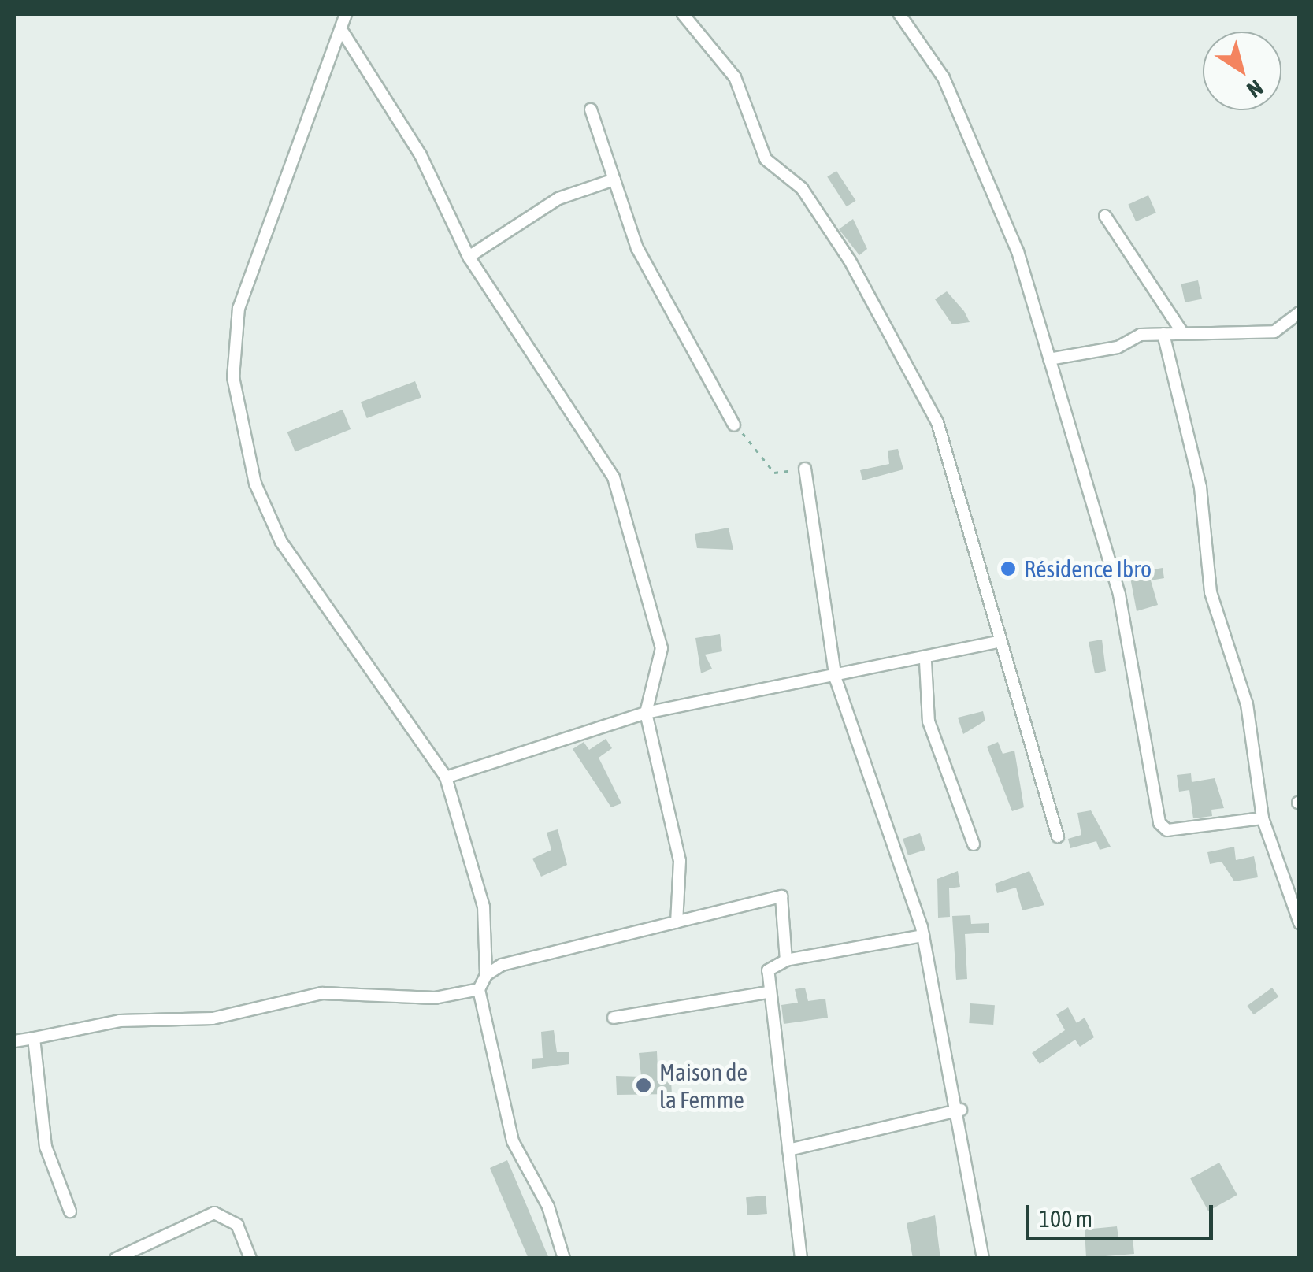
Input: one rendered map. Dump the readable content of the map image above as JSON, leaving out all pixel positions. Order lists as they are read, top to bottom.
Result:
{
  "places": ["Résidence Ibro", "Maison de la Femme"],
  "scale_bar": "100 m",
  "north": "bottom right"
}
